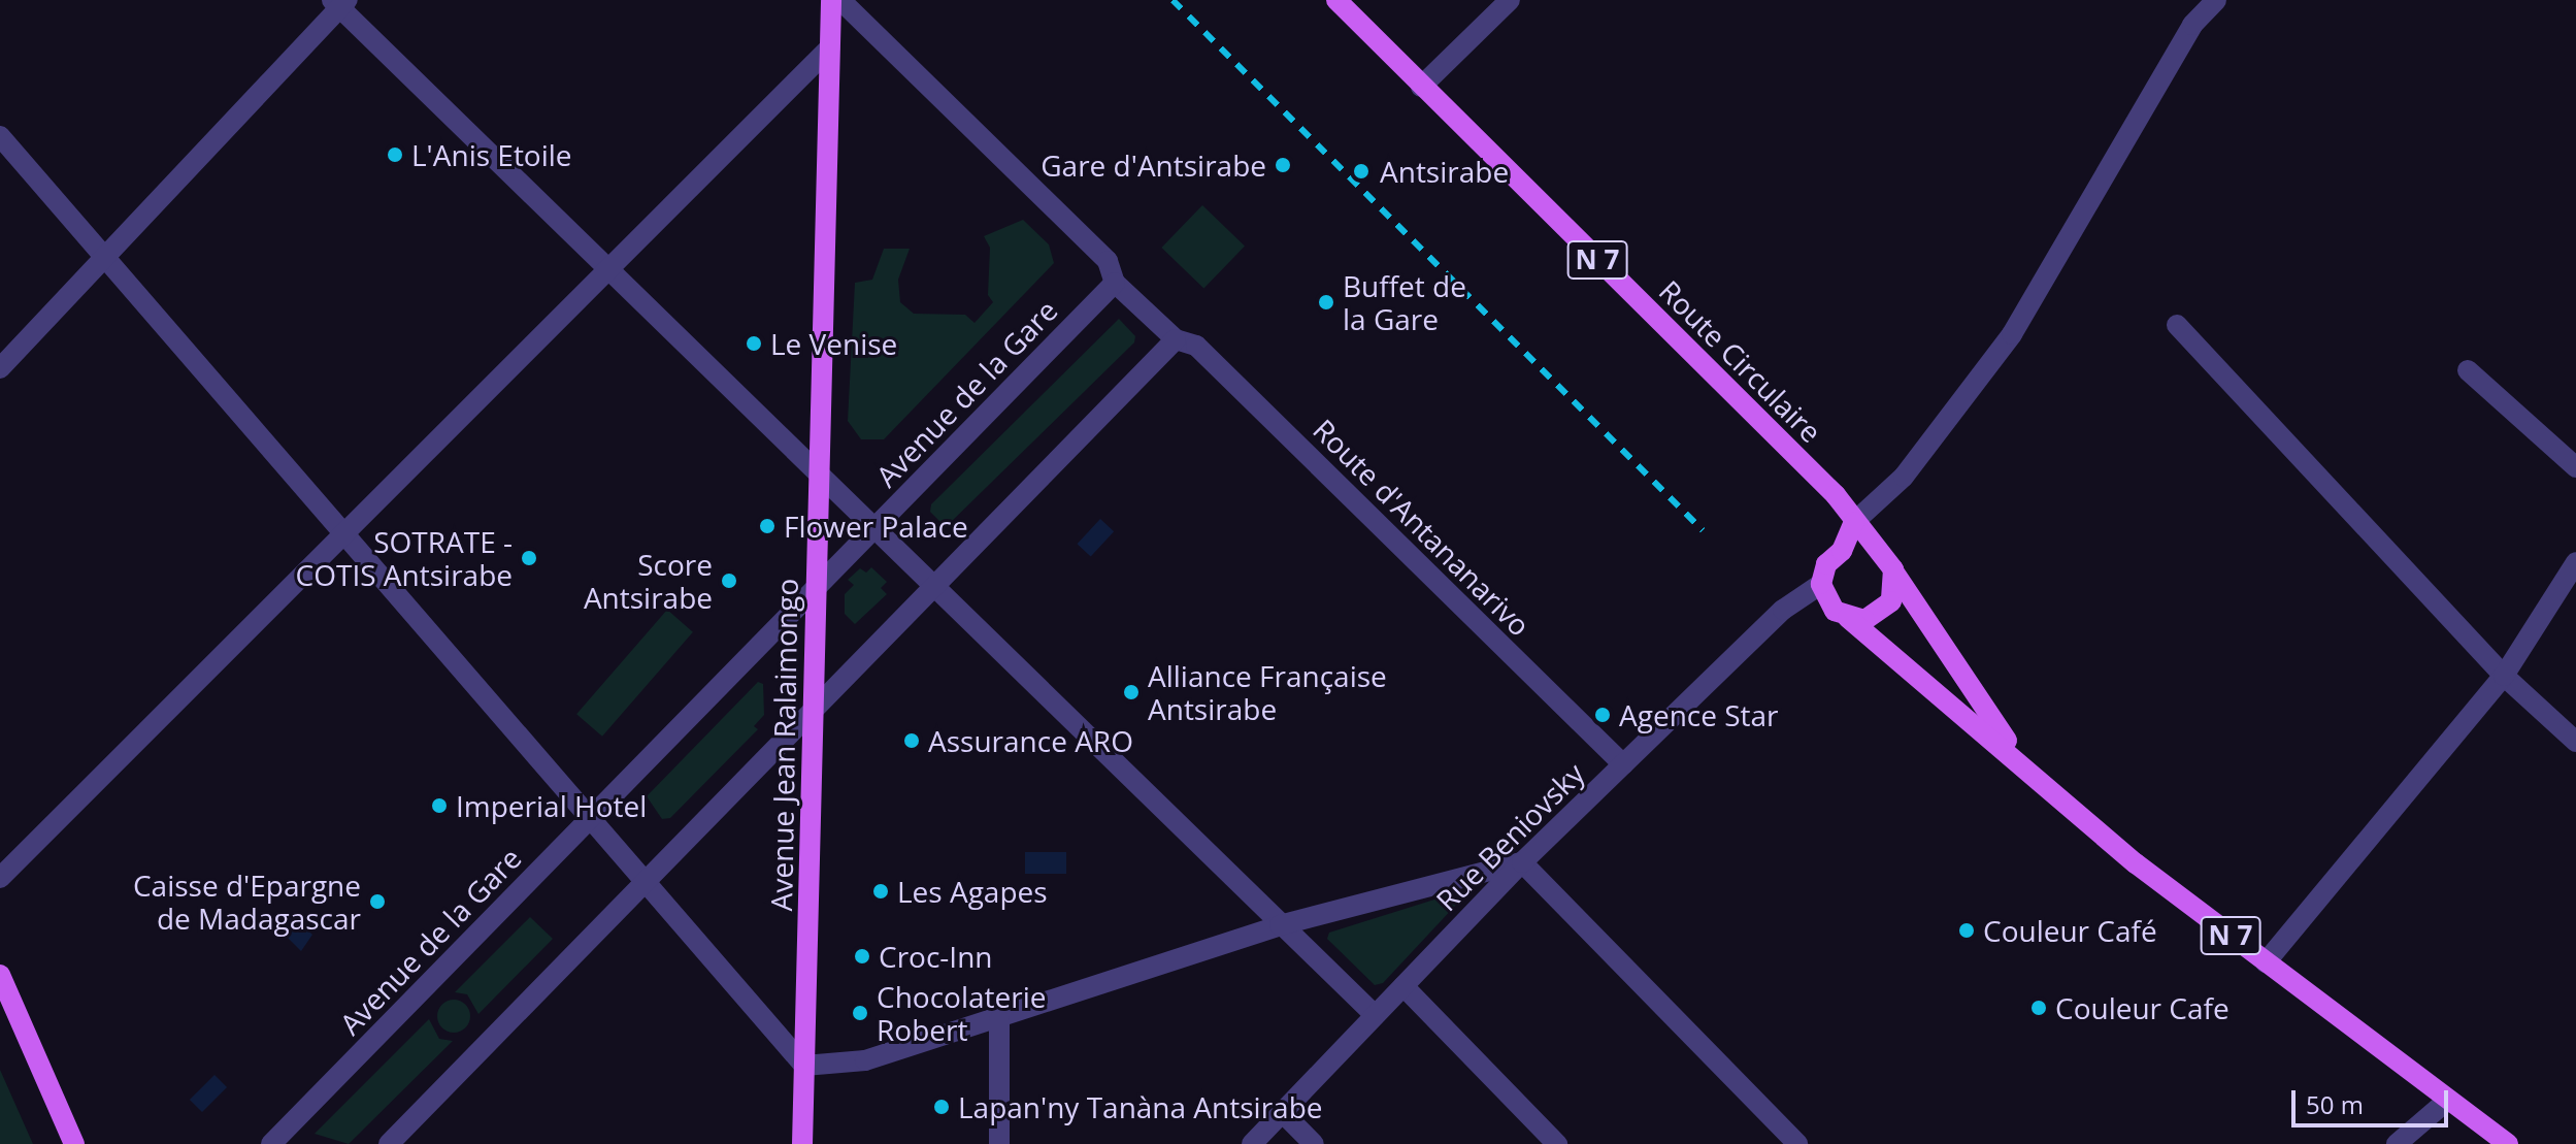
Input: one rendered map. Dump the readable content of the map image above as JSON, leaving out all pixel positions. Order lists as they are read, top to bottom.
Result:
{
  "streets": {
    "main road": ["N 7", "Route Circulaire", "Avenue Jean Ralaimongo"],
    "street": ["Avenue de la Gare", "Route d'Antananarivo", "Rue Beniovsky"]
  },
  "crossings": [
    ["N 7", "Route Circulaire"],
    ["N 7", "Rue Beniovsky"],
    ["Avenue de la Gare", "Route d'Antananarivo"],
    ["Avenue de la Gare", "Avenue Jean Ralaimongo"],
    ["Route d'Antananarivo", "Rue Beniovsky"]
  ],
  "places": [
    "L'Anis Etoile",
    "Gare d'Antsirabe",
    "Antsirabe",
    "Buffet de la Gare",
    "Le Venise",
    "Flower Palace",
    "SOTRATE - COTIS Antsirabe",
    "Score Antsirabe",
    "Alliance Française Antsirabe",
    "Agence Star",
    "Assurance ARO",
    "Imperial Hotel",
    "Les Agapes",
    "Caisse d'Epargne de Madagascar",
    "Couleur Café",
    "Croc-Inn",
    "Couleur Cafe",
    "Chocolaterie Robert",
    "Lapan'ny Tanàna Antsirabe"
  ],
  "scale_bar": "50 m"
}
